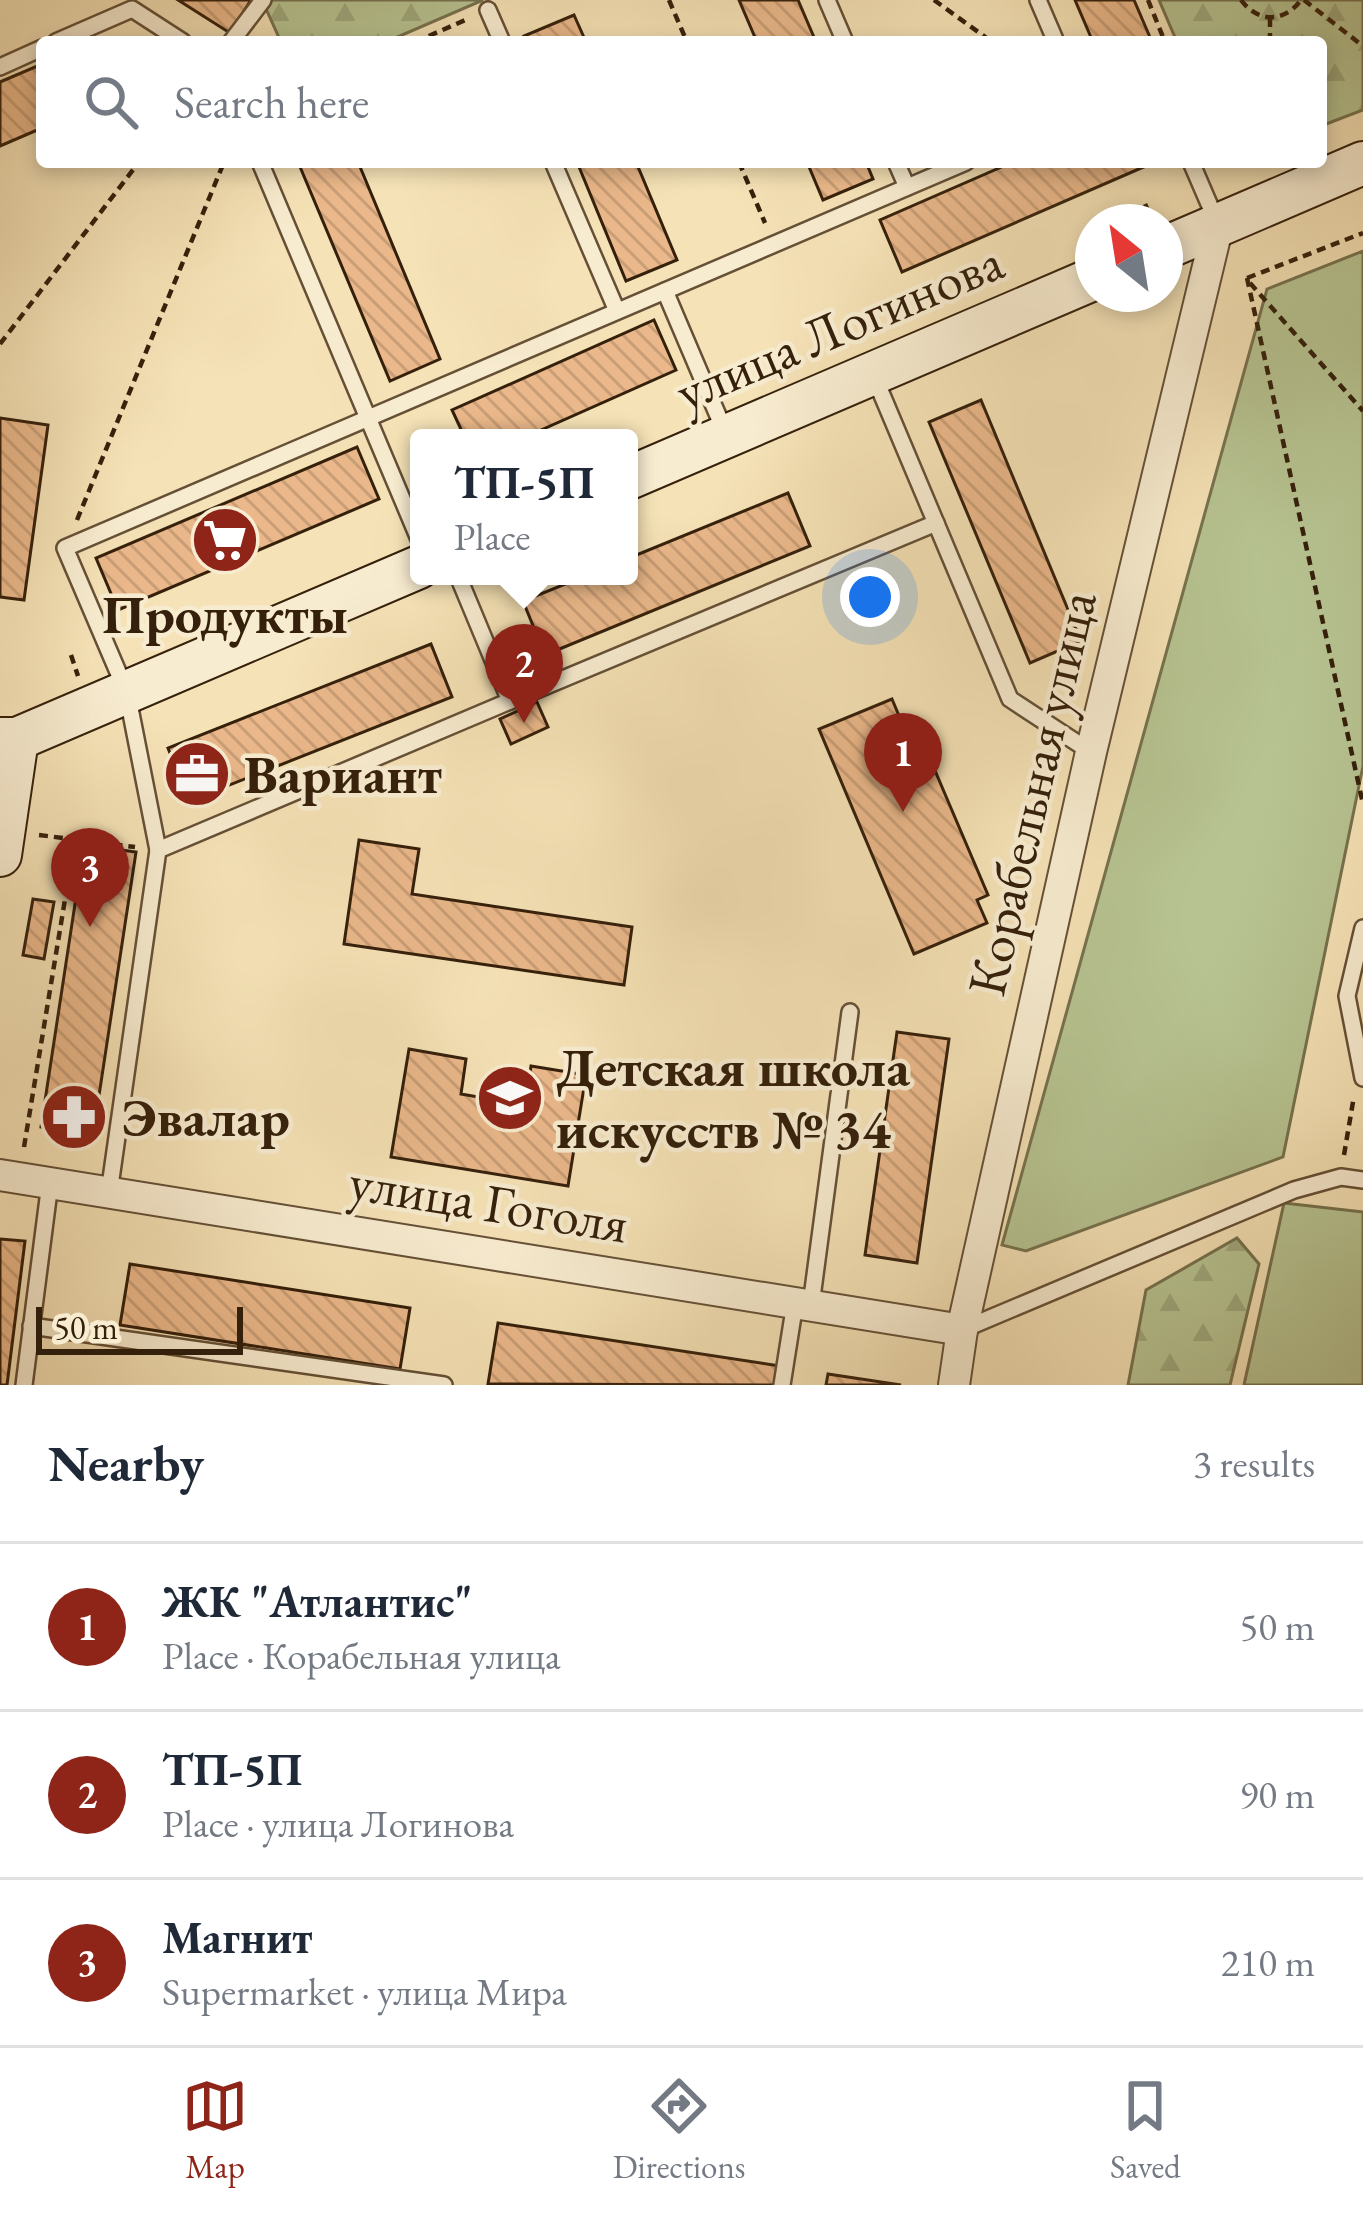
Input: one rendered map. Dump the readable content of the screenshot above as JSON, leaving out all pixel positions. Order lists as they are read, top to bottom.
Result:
{
  "streets": {
    "main road": ["улица Логинова"],
    "street": ["Корабельная улица", "улица Гоголя"]
  },
  "crossings": [
    ["Корабельная улица", "улица Гоголя"]
  ],
  "places": {
    "supermarket": ["Продукты"],
    "office": ["Вариант"],
    "school or university": ["Детская школа искусств № 34"],
    "pharmacy": ["Эвалар"]
  },
  "scale_bar": "50 m",
  "north": "top left",
  "page": {
    "search": "Search here",
    "popup": ["ТП-5П", "Place"],
    "pins": ["2", "1", "3"],
    "scale": "50 m",
    "heading": ["Nearby", "3 results"],
    "list": [
      {
        "mark": "1",
        "name": "ЖК \"Атлантис\"",
        "note": "Place · Корабельная улица",
        "value": "50 m"
      },
      {
        "mark": "2",
        "name": "ТП-5П",
        "note": "Place · улица Логинова",
        "value": "90 m"
      },
      {
        "mark": "3",
        "name": "Магнит",
        "note": "Supermarket · улица Мира",
        "value": "210 m"
      }
    ],
    "nav": ["Map", "Directions", "Saved"]
  }
}
